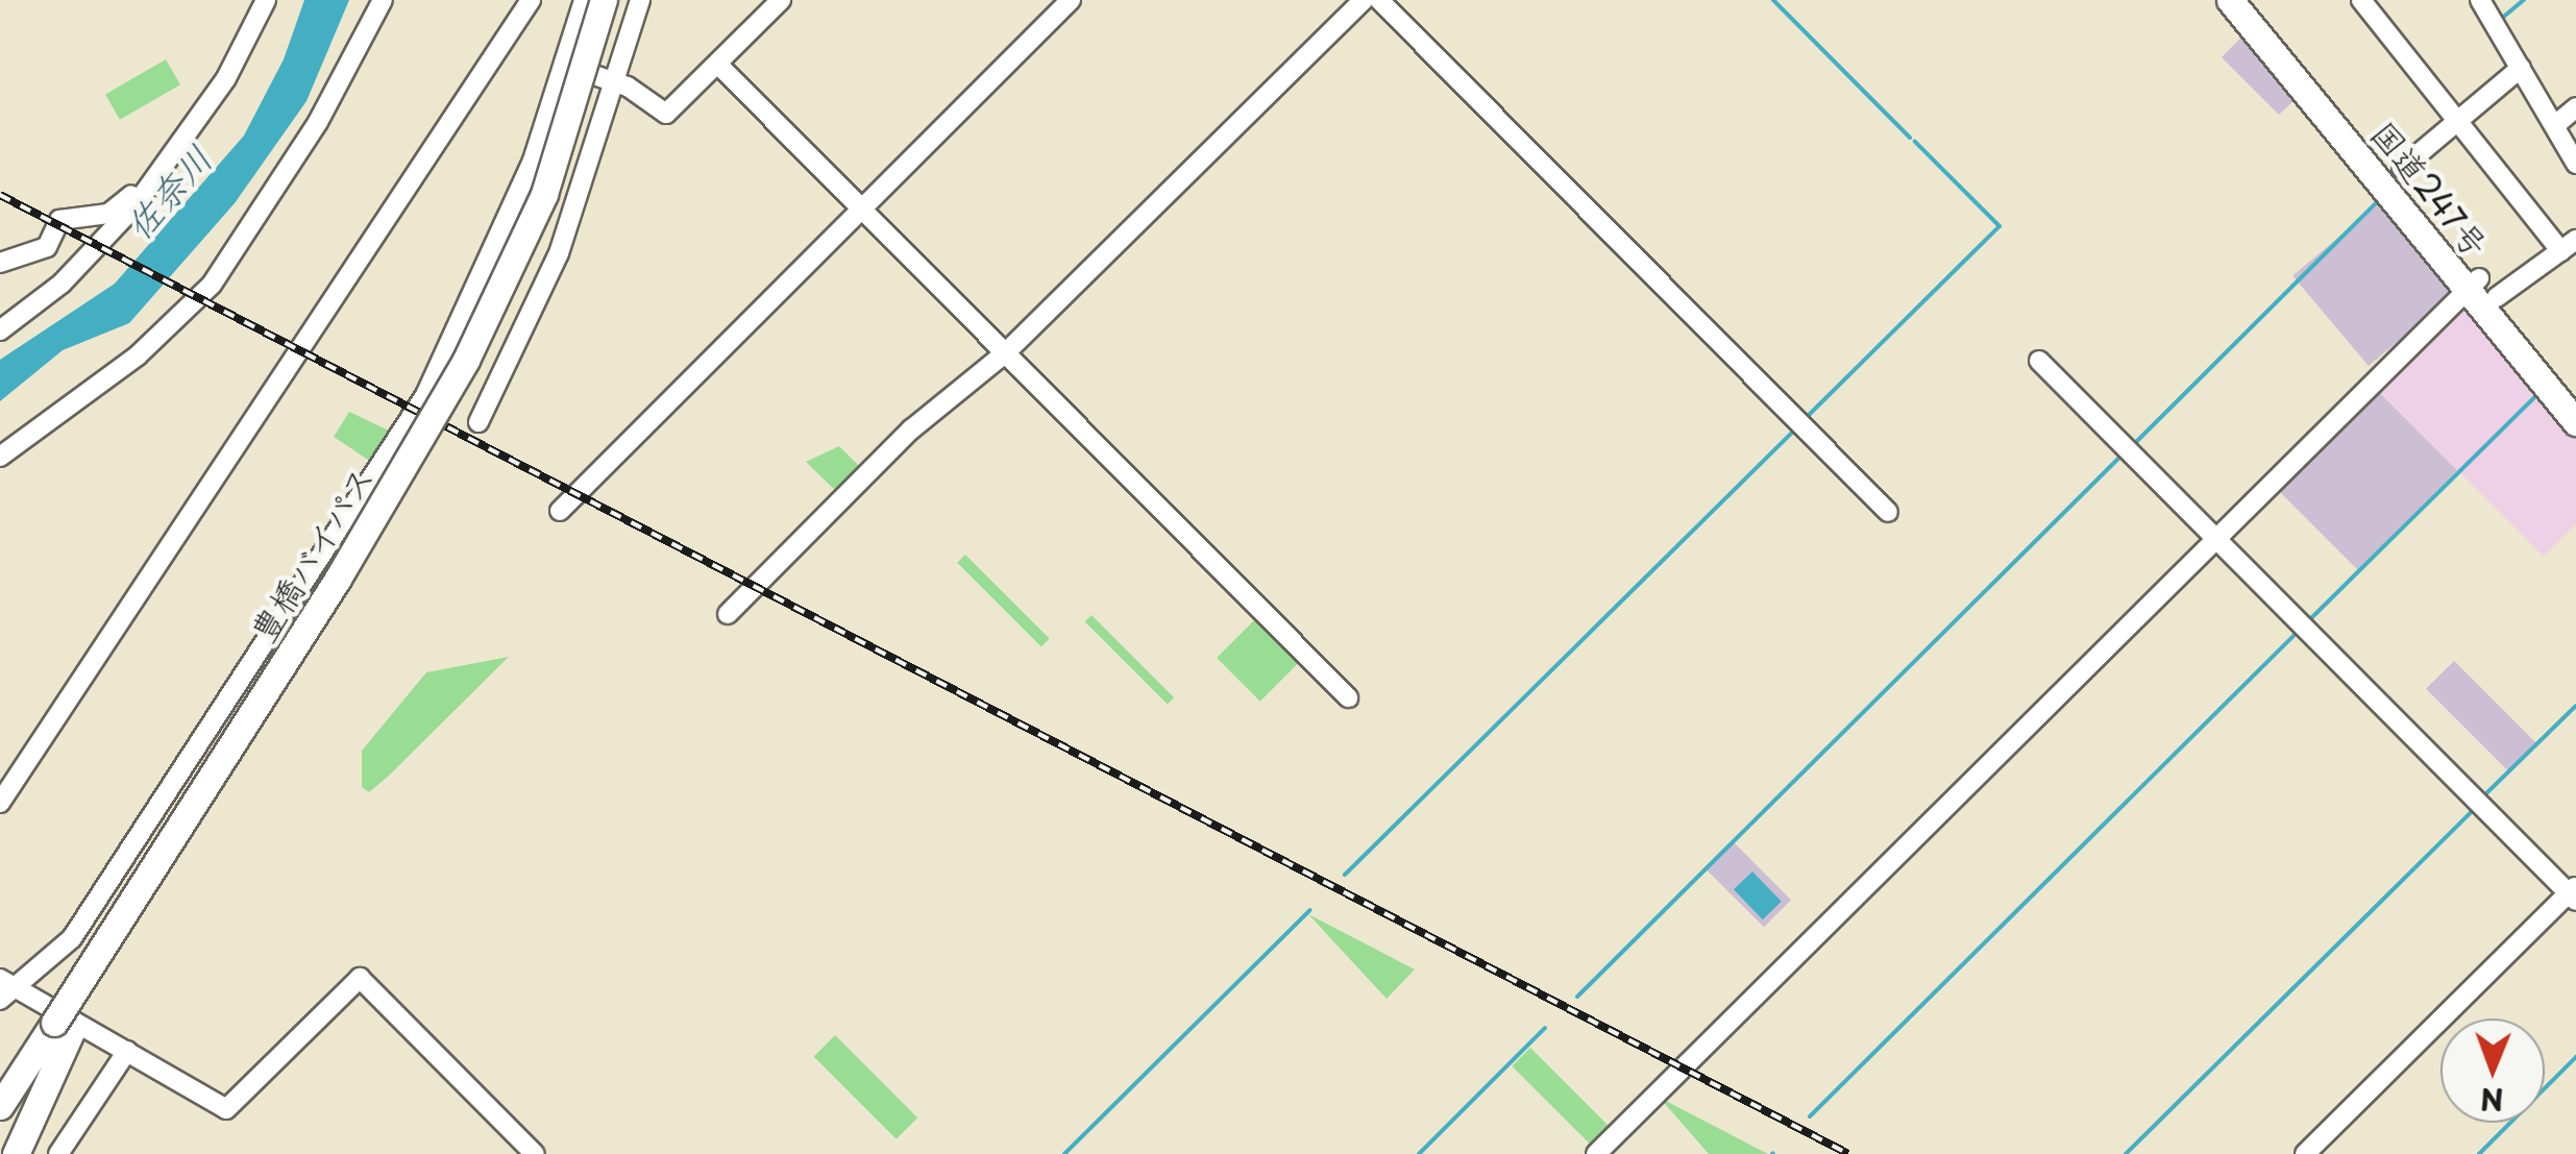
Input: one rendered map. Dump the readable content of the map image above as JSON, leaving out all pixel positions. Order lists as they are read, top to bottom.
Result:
{
  "streets": {
    "highway": ["国道247号", "豊橋バイパス"]
  },
  "water": ["佐奈川"],
  "north": "bottom"
}
